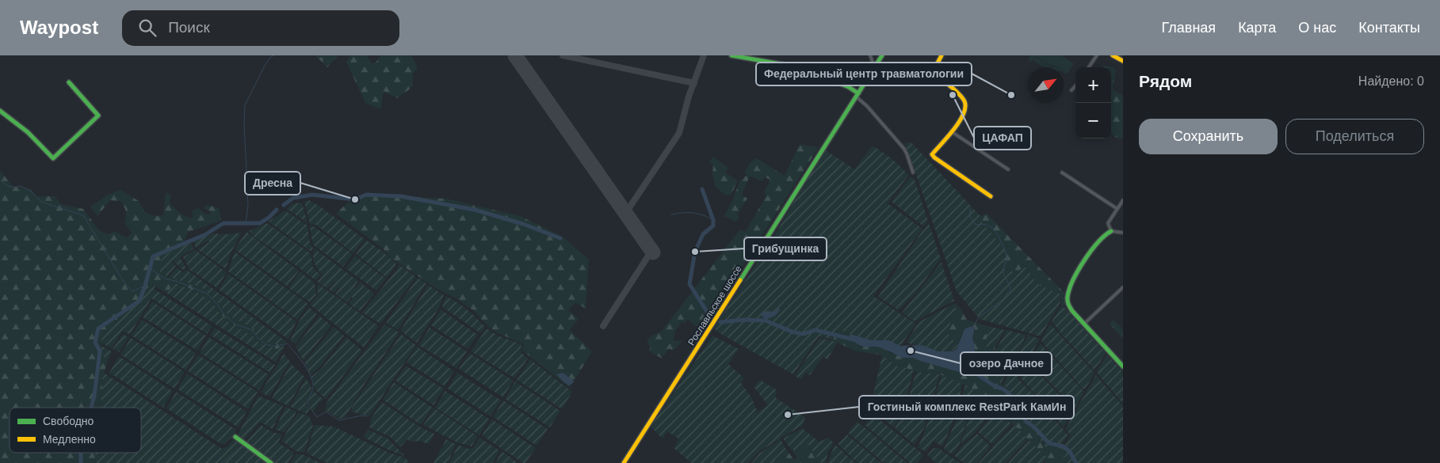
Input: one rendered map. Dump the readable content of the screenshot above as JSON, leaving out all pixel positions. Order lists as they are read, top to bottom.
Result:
{
  "streets": {
    "street": ["Рославльское шоссе"]
  },
  "places": [
    "ЦАФАП",
    "Федеральный центр травматологии",
    "Дресна",
    "Грибущинка",
    "озеро Дачное",
    "Гостиный комплекс RestPark КамИн"
  ],
  "legend": ["Свободно", "Медленно"],
  "north": "top right",
  "page": {
    "header": "Waypost",
    "search": "Поиск",
    "nav": [
      "Главная",
      "Карта",
      "О нас",
      "Контакты"
    ],
    "heading": ["Рядом", "Найдено: 0"],
    "map_buttons": ["+", "−"],
    "buttons": ["Сохранить", "Поделиться"]
  }
}
